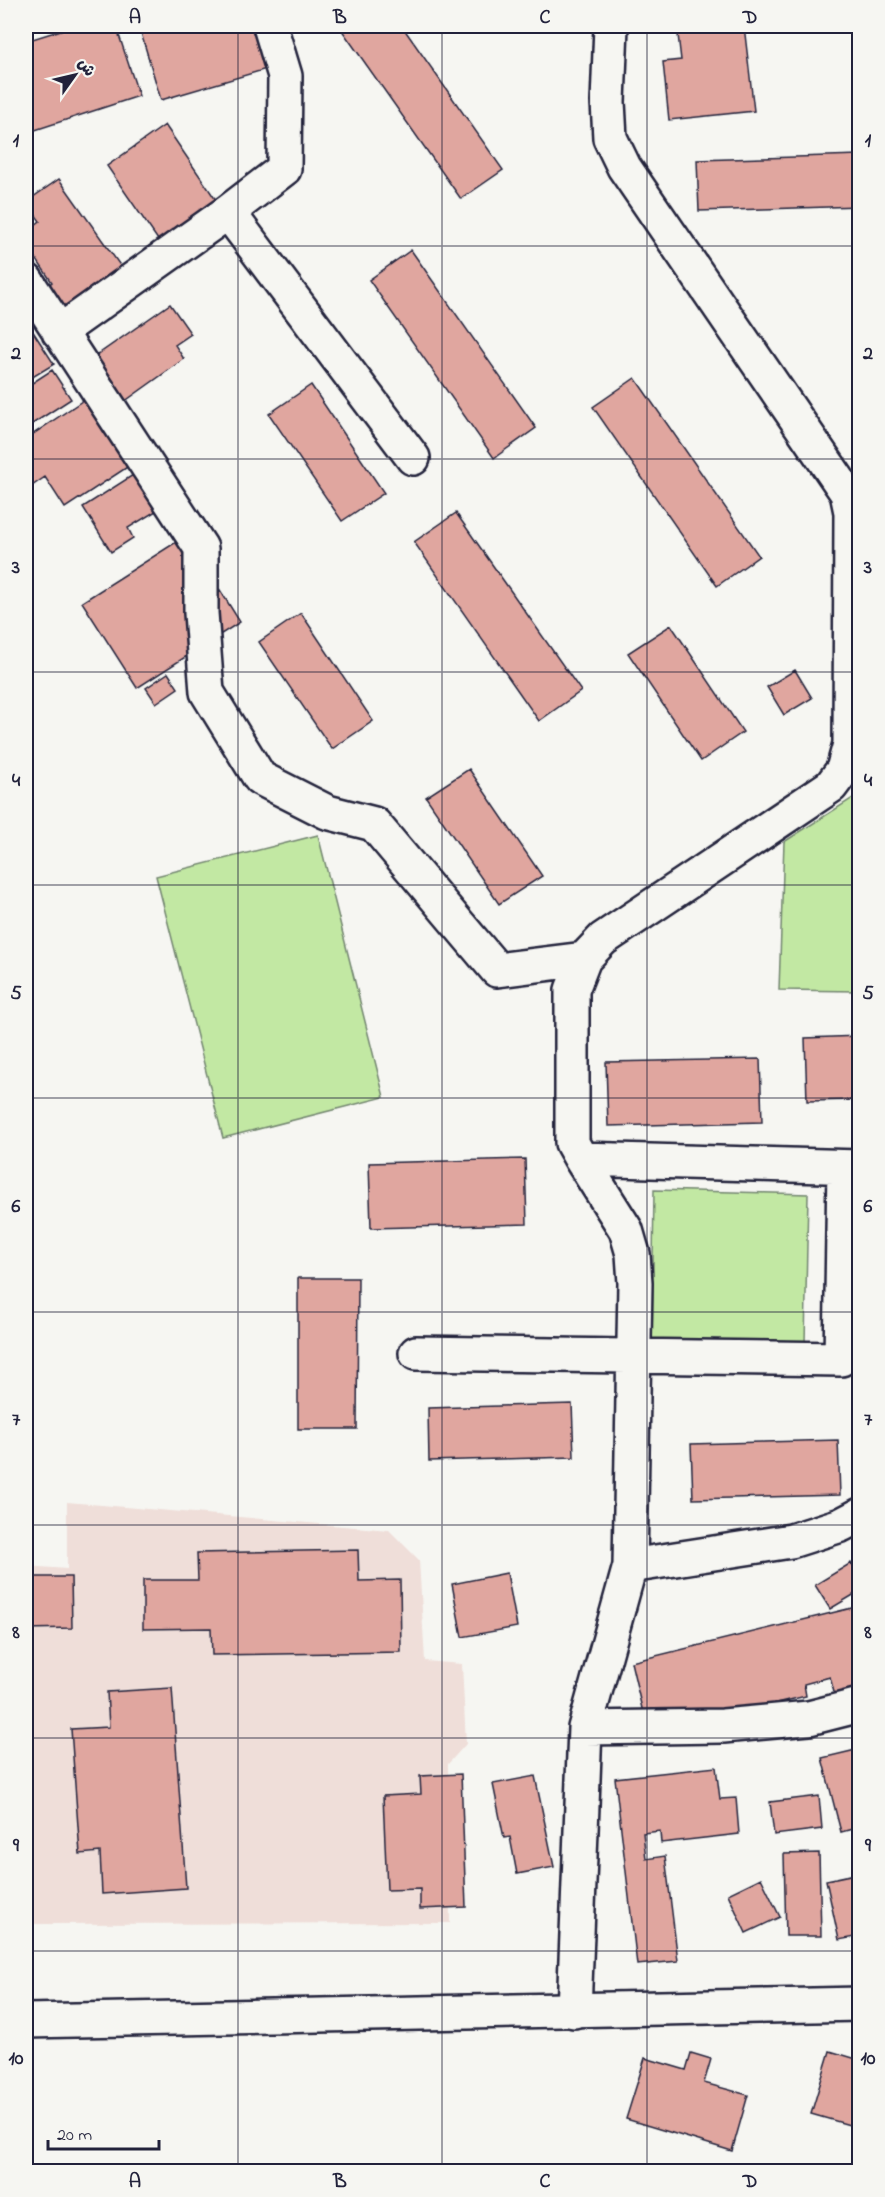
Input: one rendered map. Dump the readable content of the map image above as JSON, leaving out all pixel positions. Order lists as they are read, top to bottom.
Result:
{
  "scale_bar": "20 m",
  "north": "top right",
  "grid": {
    "columns": [
      "A",
      "B",
      "C",
      "D"
    ],
    "rows": [
      "1",
      "2",
      "3",
      "4",
      "5",
      "6",
      "7",
      "8",
      "9",
      "10"
    ]
  }
}
